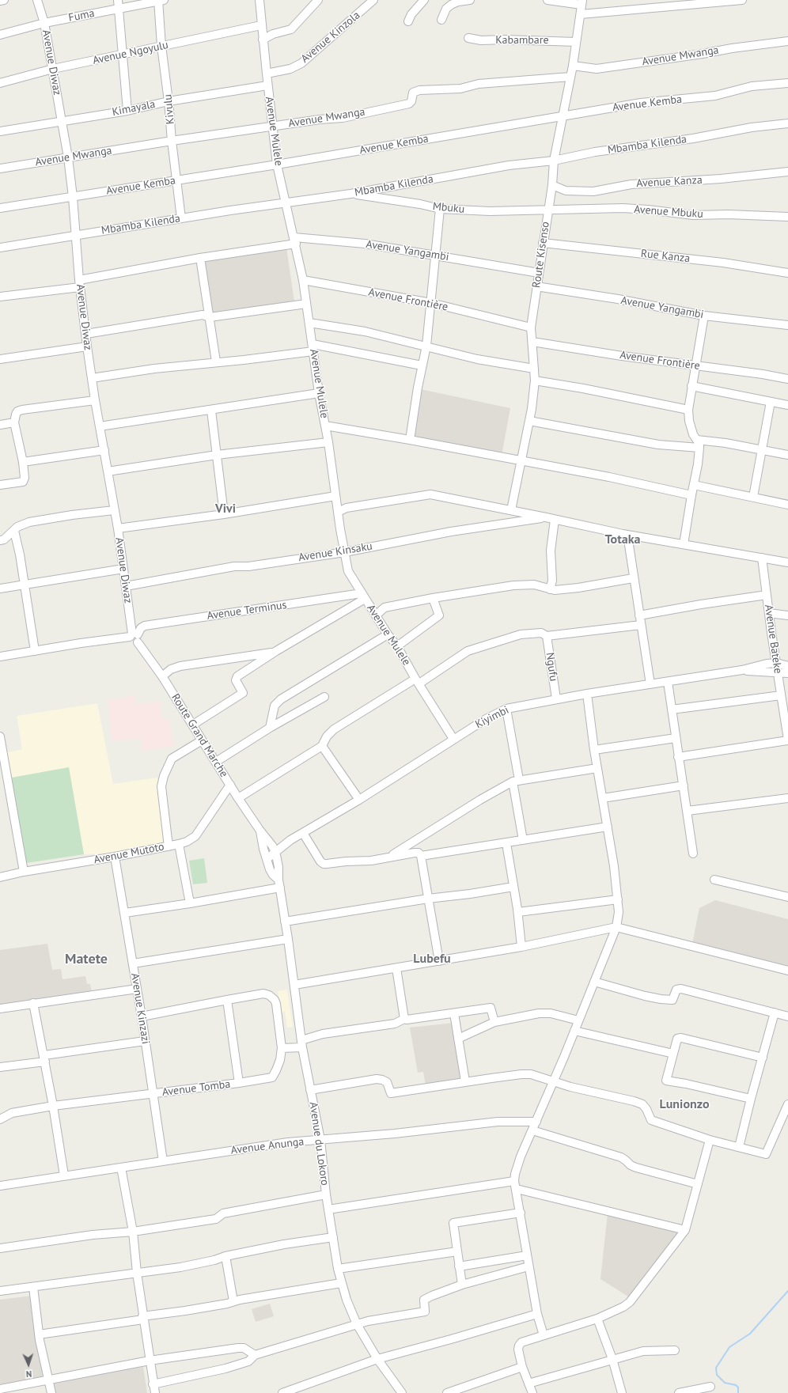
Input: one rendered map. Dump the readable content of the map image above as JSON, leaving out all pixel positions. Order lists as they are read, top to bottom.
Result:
{
  "streets": {
    "street": [
      "Fuma",
      "Avenue Kinzola",
      "Kabambare",
      "Avenue Ngoyulu",
      "Avenue Mwanga",
      "Avenue Diwaz",
      "Avenue Kemba",
      "Kimayala",
      "Kivulu",
      "Avenue Mulele",
      "Mbamba Kilenda",
      "Avenue Kanza",
      "Mbuku",
      "Avenue Mbuku",
      "Avenue Yangambi",
      "Route Kisenso",
      "Rue Kanza",
      "Avenue Frontière",
      "Avenue Kinsaku",
      "Avenue Terminus",
      "Avenue Bateke",
      "Ngufu",
      "Kiyimbi",
      "Route Grand Marche",
      "Avenue Mutoto",
      "Avenue Kinzazi",
      "Avenue Tomba",
      "Avenue du Lokoro",
      "Avenue Anunga"
    ]
  },
  "crossings": [
    ["Fuma", "Avenue Diwaz"],
    ["Fuma", "Kivulu"],
    ["Avenue Kinzola", "Avenue Mulele"],
    ["Kabambare", "Route Kisenso"],
    ["Avenue Ngoyulu", "Avenue Diwaz"],
    ["Avenue Ngoyulu", "Kivulu"],
    ["Avenue Ngoyulu", "Avenue Mulele"],
    ["Avenue Mwanga", "Avenue Diwaz"],
    ["Avenue Mwanga", "Kivulu"],
    ["Avenue Mwanga", "Avenue Mulele"],
    ["Avenue Mwanga", "Route Kisenso"],
    ["Avenue Diwaz", "Avenue Kemba"],
    ["Avenue Diwaz", "Kimayala"],
    ["Avenue Diwaz", "Mbamba Kilenda"],
    ["Avenue Diwaz", "Avenue Yangambi"],
    ["Avenue Diwaz", "Avenue Kinsaku"],
    ["Avenue Diwaz", "Avenue Terminus"],
    ["Avenue Diwaz", "Route Grand Marche"],
    ["Avenue Kemba", "Kivulu"],
    ["Avenue Kemba", "Avenue Mulele"],
    ["Avenue Kemba", "Route Kisenso"],
    ["Kimayala", "Kivulu"],
    ["Kimayala", "Avenue Mulele"],
    ["Kivulu", "Mbamba Kilenda"],
    ["Avenue Mulele", "Mbamba Kilenda"],
    ["Avenue Mulele", "Avenue Yangambi"],
    ["Avenue Mulele", "Avenue Frontière"],
    ["Avenue Mulele", "Avenue Kinsaku"],
    ["Avenue Mulele", "Avenue Terminus"],
    ["Avenue Mulele", "Kiyimbi"],
    ["Mbamba Kilenda", "Mbuku"],
    ["Mbamba Kilenda", "Route Kisenso"],
    ["Avenue Kanza", "Route Kisenso"],
    ["Mbuku", "Avenue Mbuku"],
    ["Mbuku", "Route Kisenso"],
    ["Avenue Mbuku", "Route Kisenso"],
    ["Avenue Yangambi", "Route Kisenso"],
    ["Route Kisenso", "Rue Kanza"],
    ["Route Kisenso", "Avenue Frontière"],
    ["Avenue Terminus", "Route Grand Marche"],
    ["Ngufu", "Kiyimbi"],
    ["Kiyimbi", "Route Grand Marche"],
    ["Kiyimbi", "Avenue du Lokoro"],
    ["Route Grand Marche", "Avenue Mutoto"],
    ["Route Grand Marche", "Avenue du Lokoro"],
    ["Avenue Mutoto", "Avenue Kinzazi"],
    ["Avenue Kinzazi", "Avenue Tomba"],
    ["Avenue Kinzazi", "Avenue Anunga"],
    ["Avenue du Lokoro", "Avenue Anunga"]
  ],
  "districts": [
    "Vivi",
    "Totaka",
    "Lubefu",
    "Matete",
    "Lunionzo"
  ],
  "north": "bottom"
}
